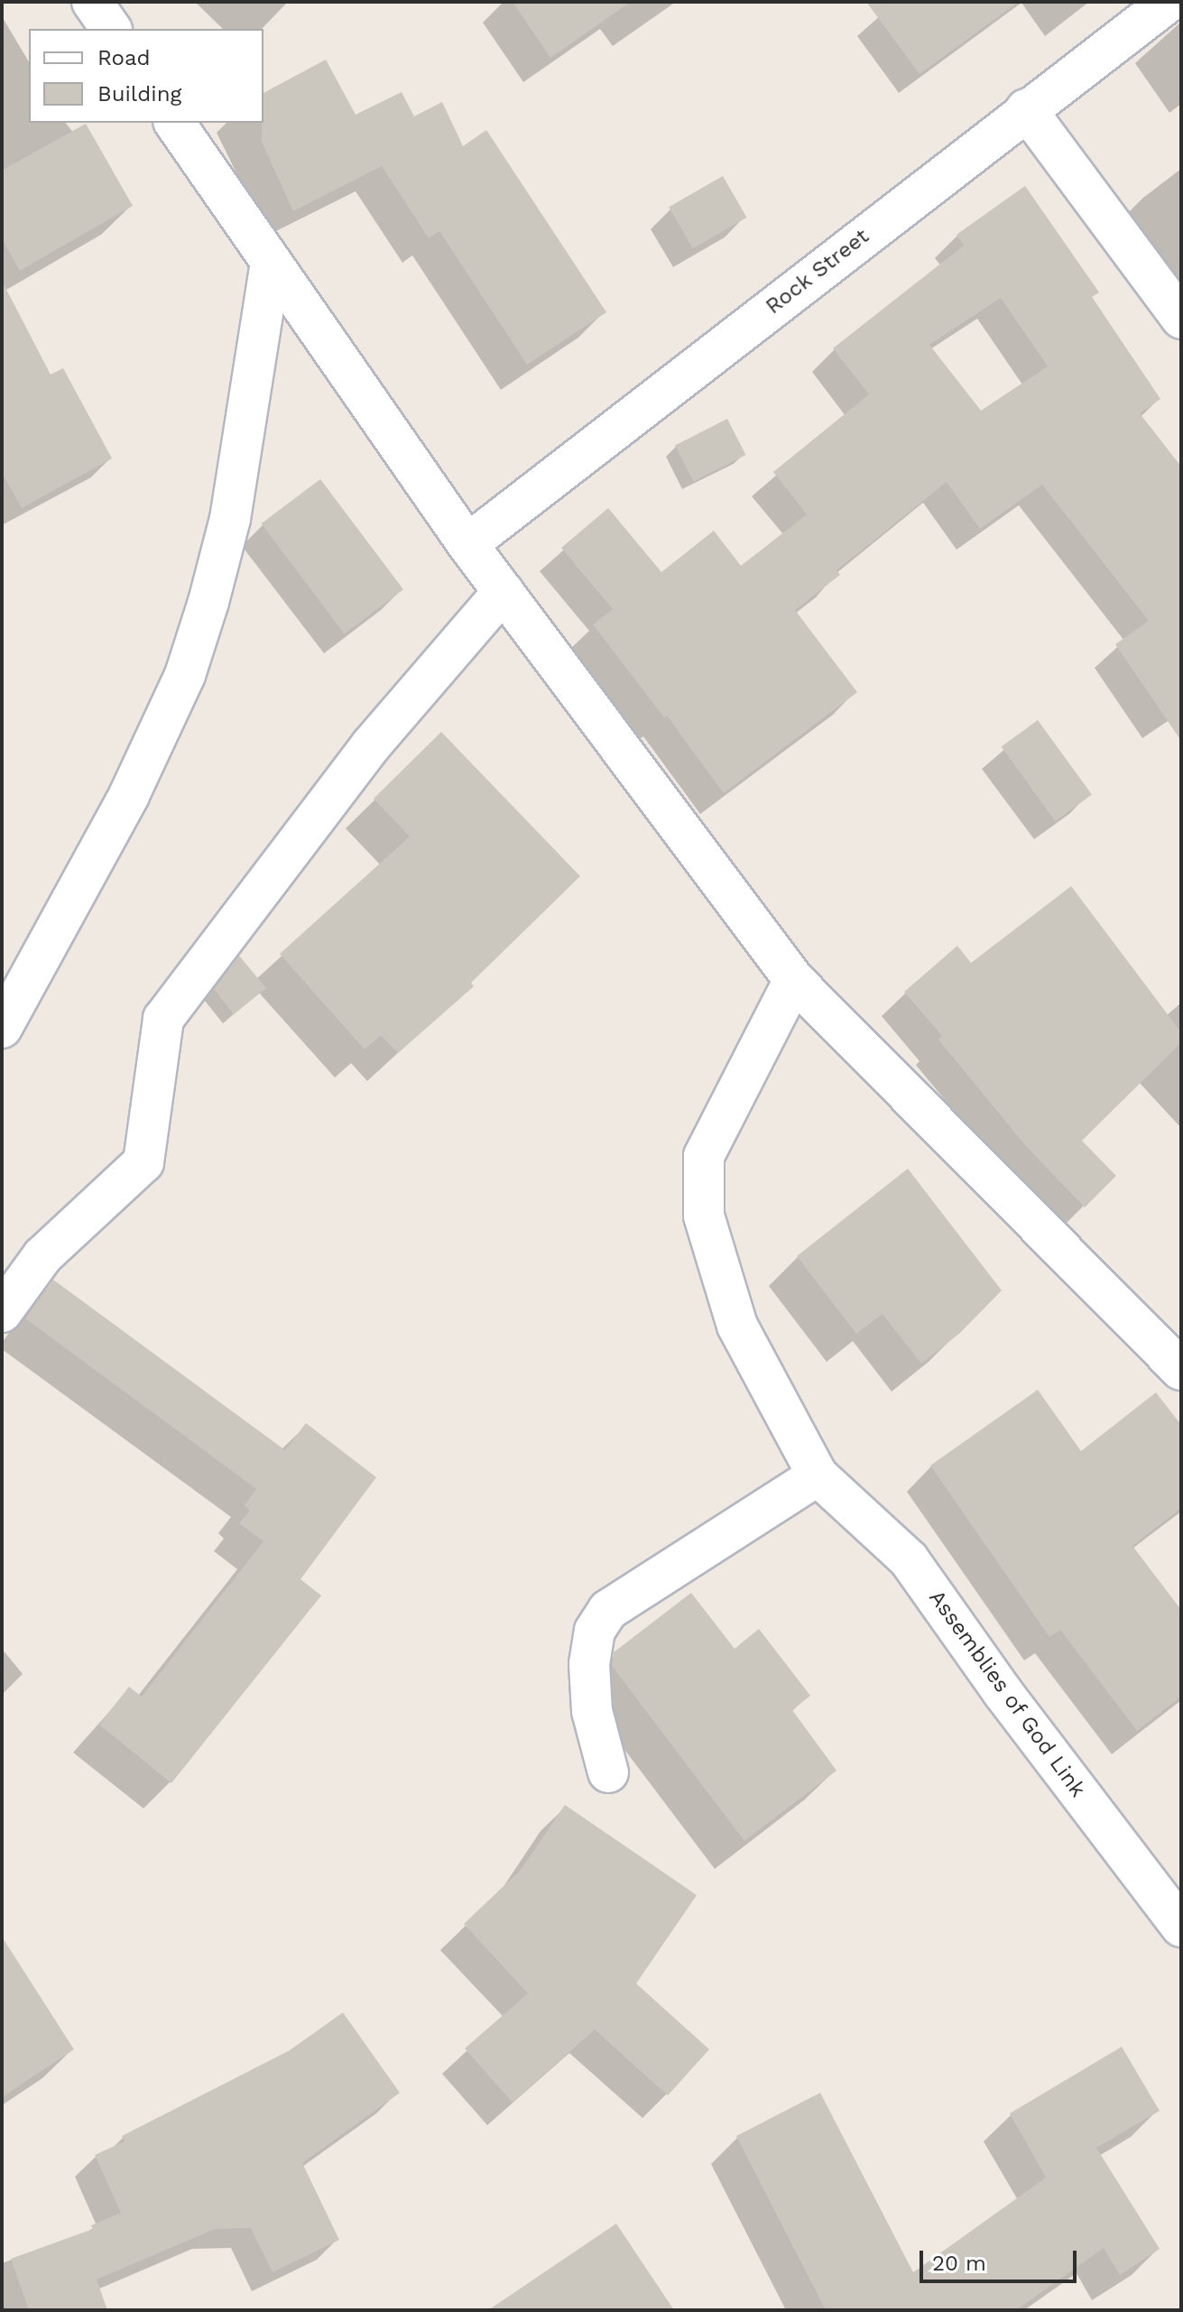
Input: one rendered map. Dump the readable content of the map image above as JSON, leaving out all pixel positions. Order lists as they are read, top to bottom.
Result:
{
  "streets": {
    "street": ["Rock Street", "Assemblies of God Link"]
  },
  "legend": ["Road", "Building"],
  "scale_bar": "20 m"
}
